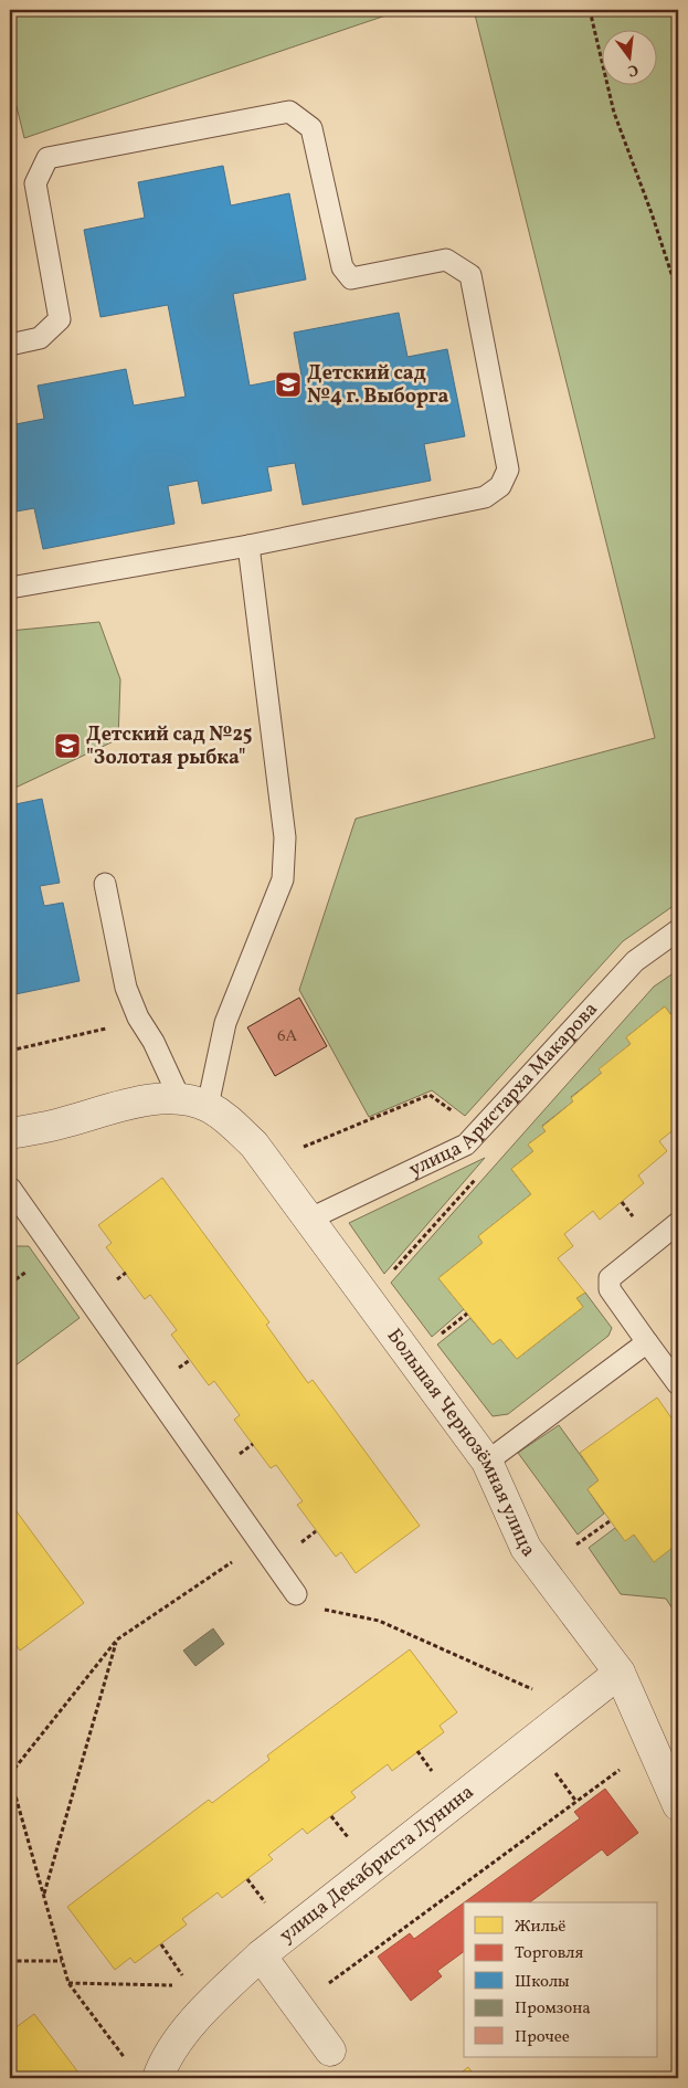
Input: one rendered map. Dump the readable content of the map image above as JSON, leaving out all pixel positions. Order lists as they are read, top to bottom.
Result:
{
  "streets": {
    "street": ["Большая Чернозёмная улица", "улица Декабриста Лунина"],
    "lane": ["улица Аристарха Макарова"]
  },
  "crossings": [
    ["улица Аристарха Макарова", "Большая Чернозёмная улица"],
    ["Большая Чернозёмная улица", "улица Декабриста Лунина"]
  ],
  "places": {
    "school or university": ["Детский сад №4 г. Выборга", "Детский сад №25 \"Золотая рыбка\""]
  },
  "house_numbers": ["6А"],
  "legend": [
    "Жильё",
    "Торговля",
    "Школы",
    "Промзона",
    "Прочее"
  ],
  "north": "bottom"
}
